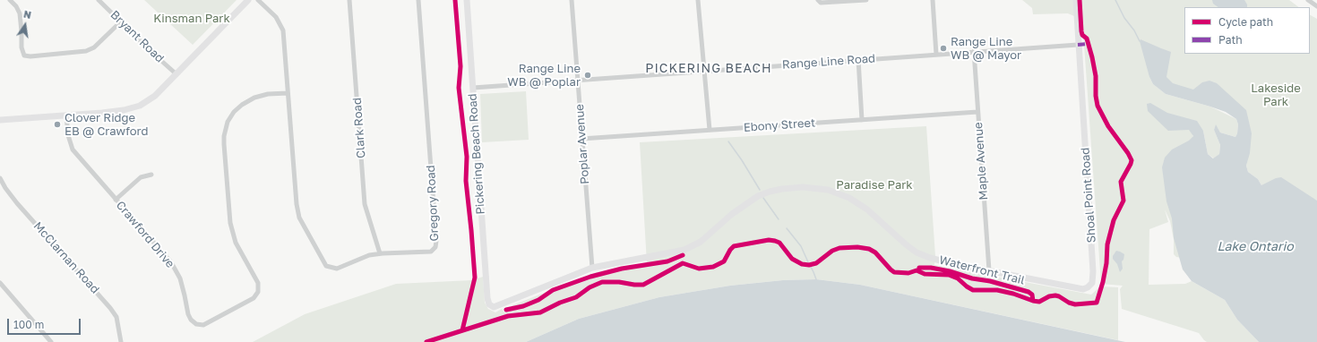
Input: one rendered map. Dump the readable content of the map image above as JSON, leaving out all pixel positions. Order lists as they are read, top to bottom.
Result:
{
  "streets": {
    "street": [
      "Bryant Road",
      "Range Line Road",
      "Ebony Street",
      "Clark Road",
      "Poplar Avenue",
      "Pickering Beach Road",
      "Maple Avenue",
      "Shoal Point Road",
      "Gregory Road",
      "Crawford Drive",
      "McClarnan Road"
    ],
    "cycle path": ["Waterfront Trail"]
  },
  "crossings": [
    ["Range Line Road", "Poplar Avenue"],
    ["Range Line Road", "Pickering Beach Road"],
    ["Range Line Road", "Maple Avenue"],
    ["Range Line Road", "Shoal Point Road"],
    ["Ebony Street", "Poplar Avenue"],
    ["Ebony Street", "Maple Avenue"],
    ["Clark Road", "Gregory Road"],
    ["Poplar Avenue", "Pickering Beach Road"],
    ["Maple Avenue", "Shoal Point Road"],
    ["Gregory Road", "Crawford Drive"]
  ],
  "districts": ["PICKERING BEACH"],
  "water": ["Lake Ontario"],
  "parks": ["Kinsman Park", "Lakeside Park", "Paradise Park"],
  "places": ["Range Line WB @ Mayor", "Range Line WB @ Poplar", "Clover Ridge EB @ Crawford"],
  "legend": ["Cycle path", "Path"],
  "scale_bar": "100 m",
  "north": "top"
}
